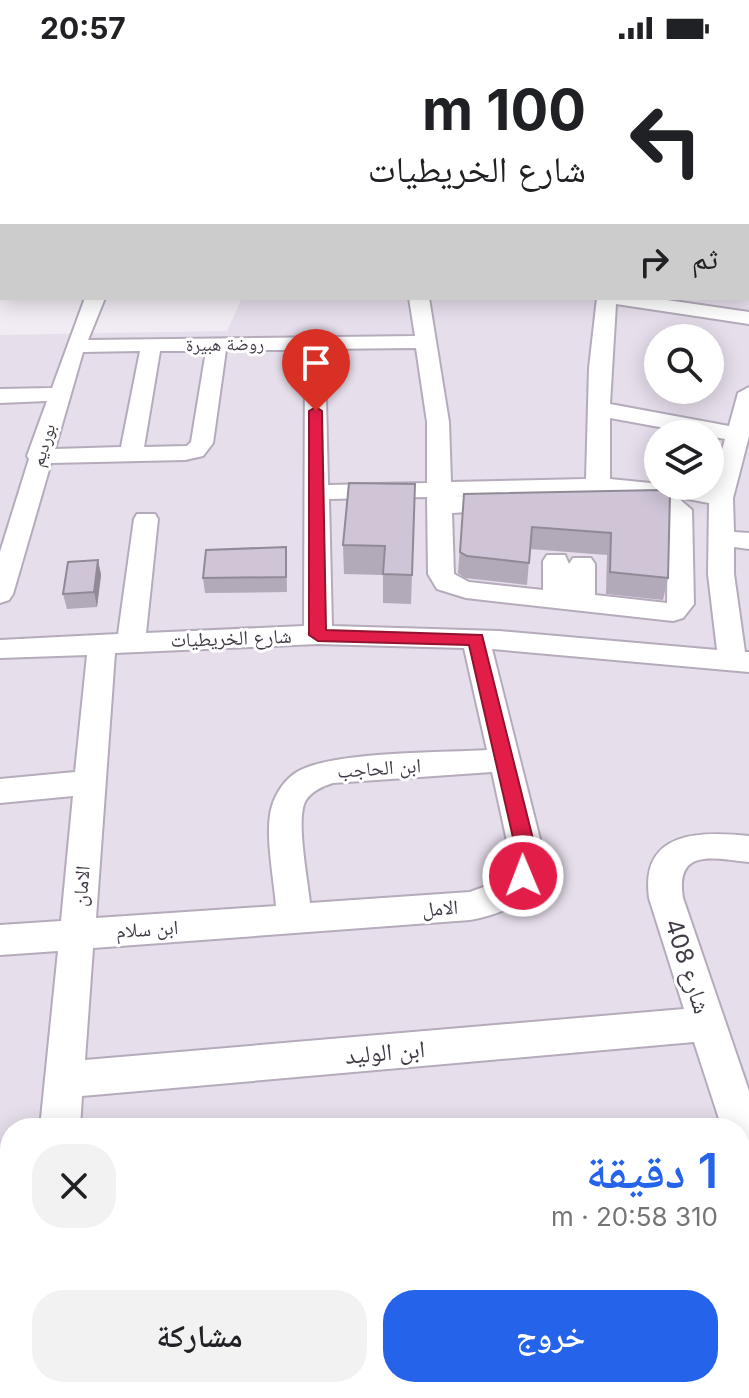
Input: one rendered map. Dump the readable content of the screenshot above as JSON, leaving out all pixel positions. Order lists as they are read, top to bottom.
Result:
{
  "streets": {
    "street": [
      "روضة هبيرة",
      "بورديم",
      "شارع الخريطيات",
      "ابن الحاجب",
      "الامان",
      "الامل",
      "ابن سلام",
      "شارع 408",
      "ابن الوليد"
    ]
  },
  "crossings": [
    ["روضة هبيرة", "بورديم"],
    ["شارع الخريطيات", "الامان"],
    ["شارع الخريطيات", "الامل"],
    ["ابن الحاجب", "الامل"],
    ["ابن الحاجب", "ابن سلام"],
    ["الامان", "ابن سلام"],
    ["الامان", "ابن الوليد"],
    ["الامل", "ابن سلام"],
    ["شارع 408", "ابن الوليد"]
  ],
  "page": {
    "status": "20:57",
    "turn": ["100 m", "شارع الخريطيات"],
    "then": "ثم",
    "heading": ["1 دقيقة", "310 m · 20:58"],
    "buttons": ["خروج", "مشاركة"]
  }
}
